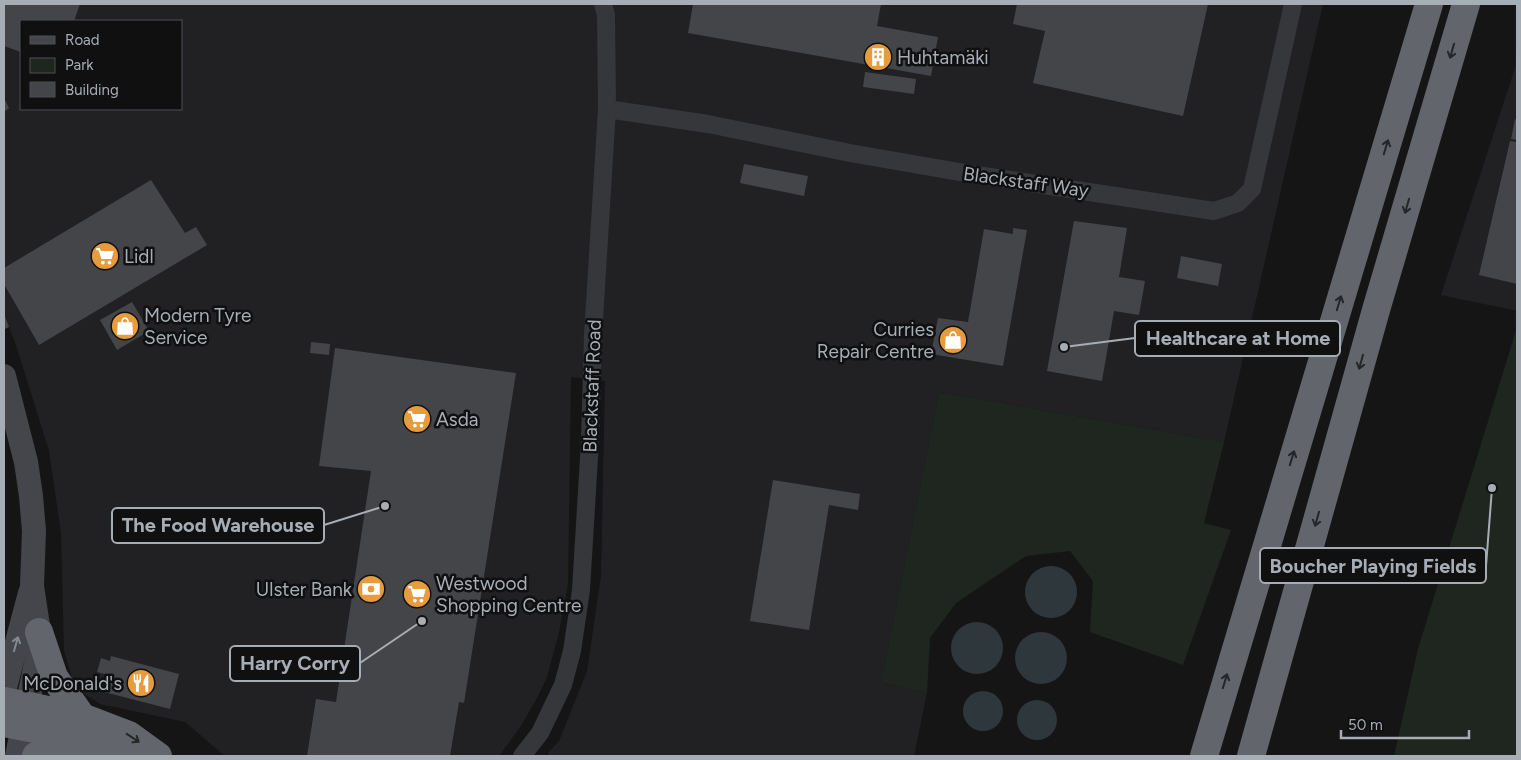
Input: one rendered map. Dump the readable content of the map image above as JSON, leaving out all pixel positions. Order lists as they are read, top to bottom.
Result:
{
  "streets": {
    "street": ["Blackstaff Way", "Blackstaff Road"]
  },
  "crossings": [
    ["Blackstaff Way", "Blackstaff Road"]
  ],
  "places": {
    "building": ["Huhtamäki"],
    "supermarket": ["Lidl", "Asda", "Westwood Shopping Centre"],
    "shop": ["Modern Tyre Service", "Curries Repair Centre"],
    "other": [
      "Healthcare at Home",
      "Boucher Playing Fields",
      "The Food Warehouse",
      "Harry Corry"
    ],
    "bank": ["Ulster Bank"],
    "restaurant": ["McDonald's"]
  },
  "legend": ["Road", "Park", "Building"],
  "scale_bar": "50 m"
}
